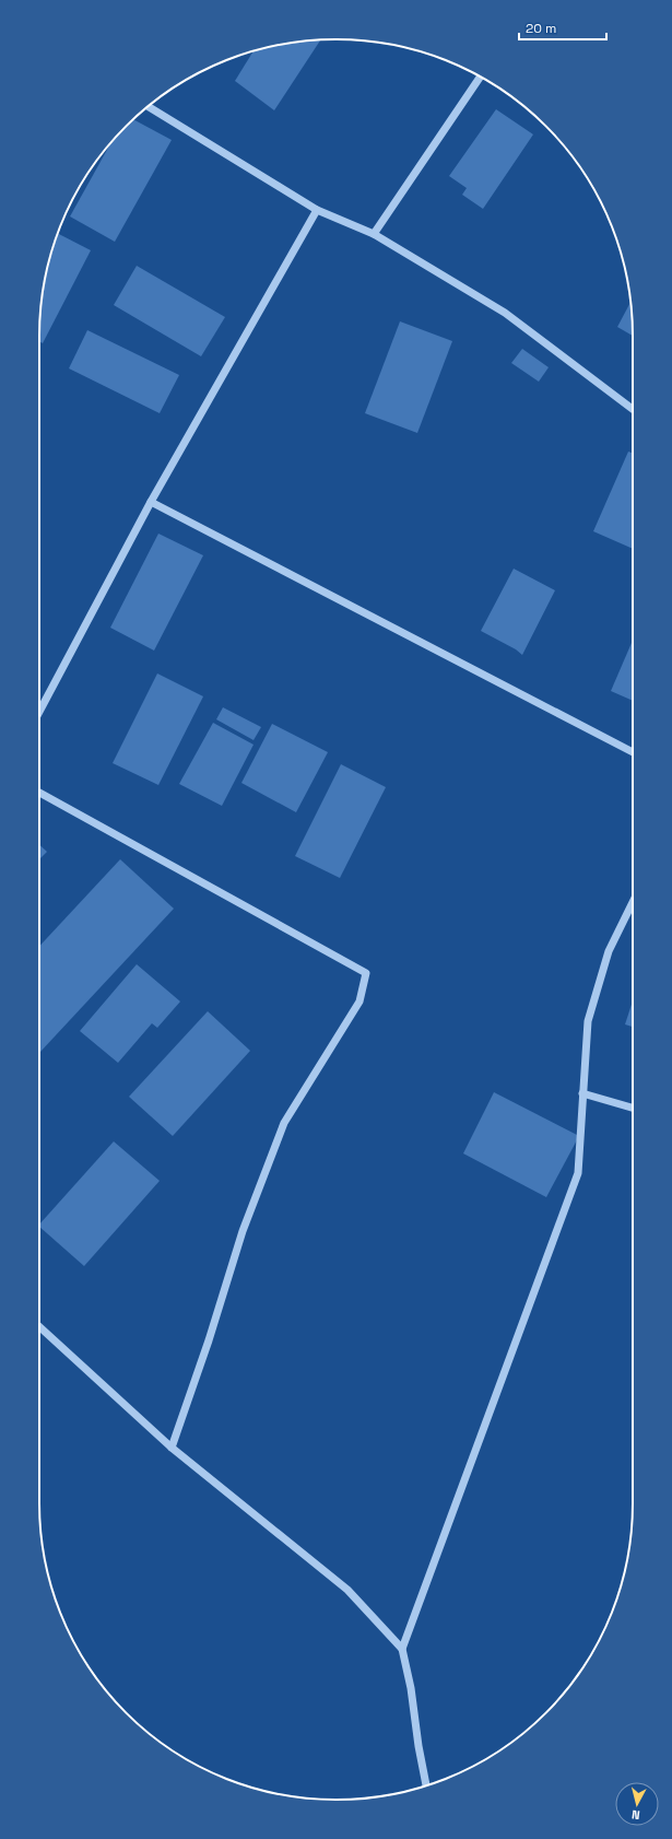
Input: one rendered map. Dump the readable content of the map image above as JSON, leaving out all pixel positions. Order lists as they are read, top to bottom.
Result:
{
  "scale_bar": "20 m",
  "north": "bottom"
}
